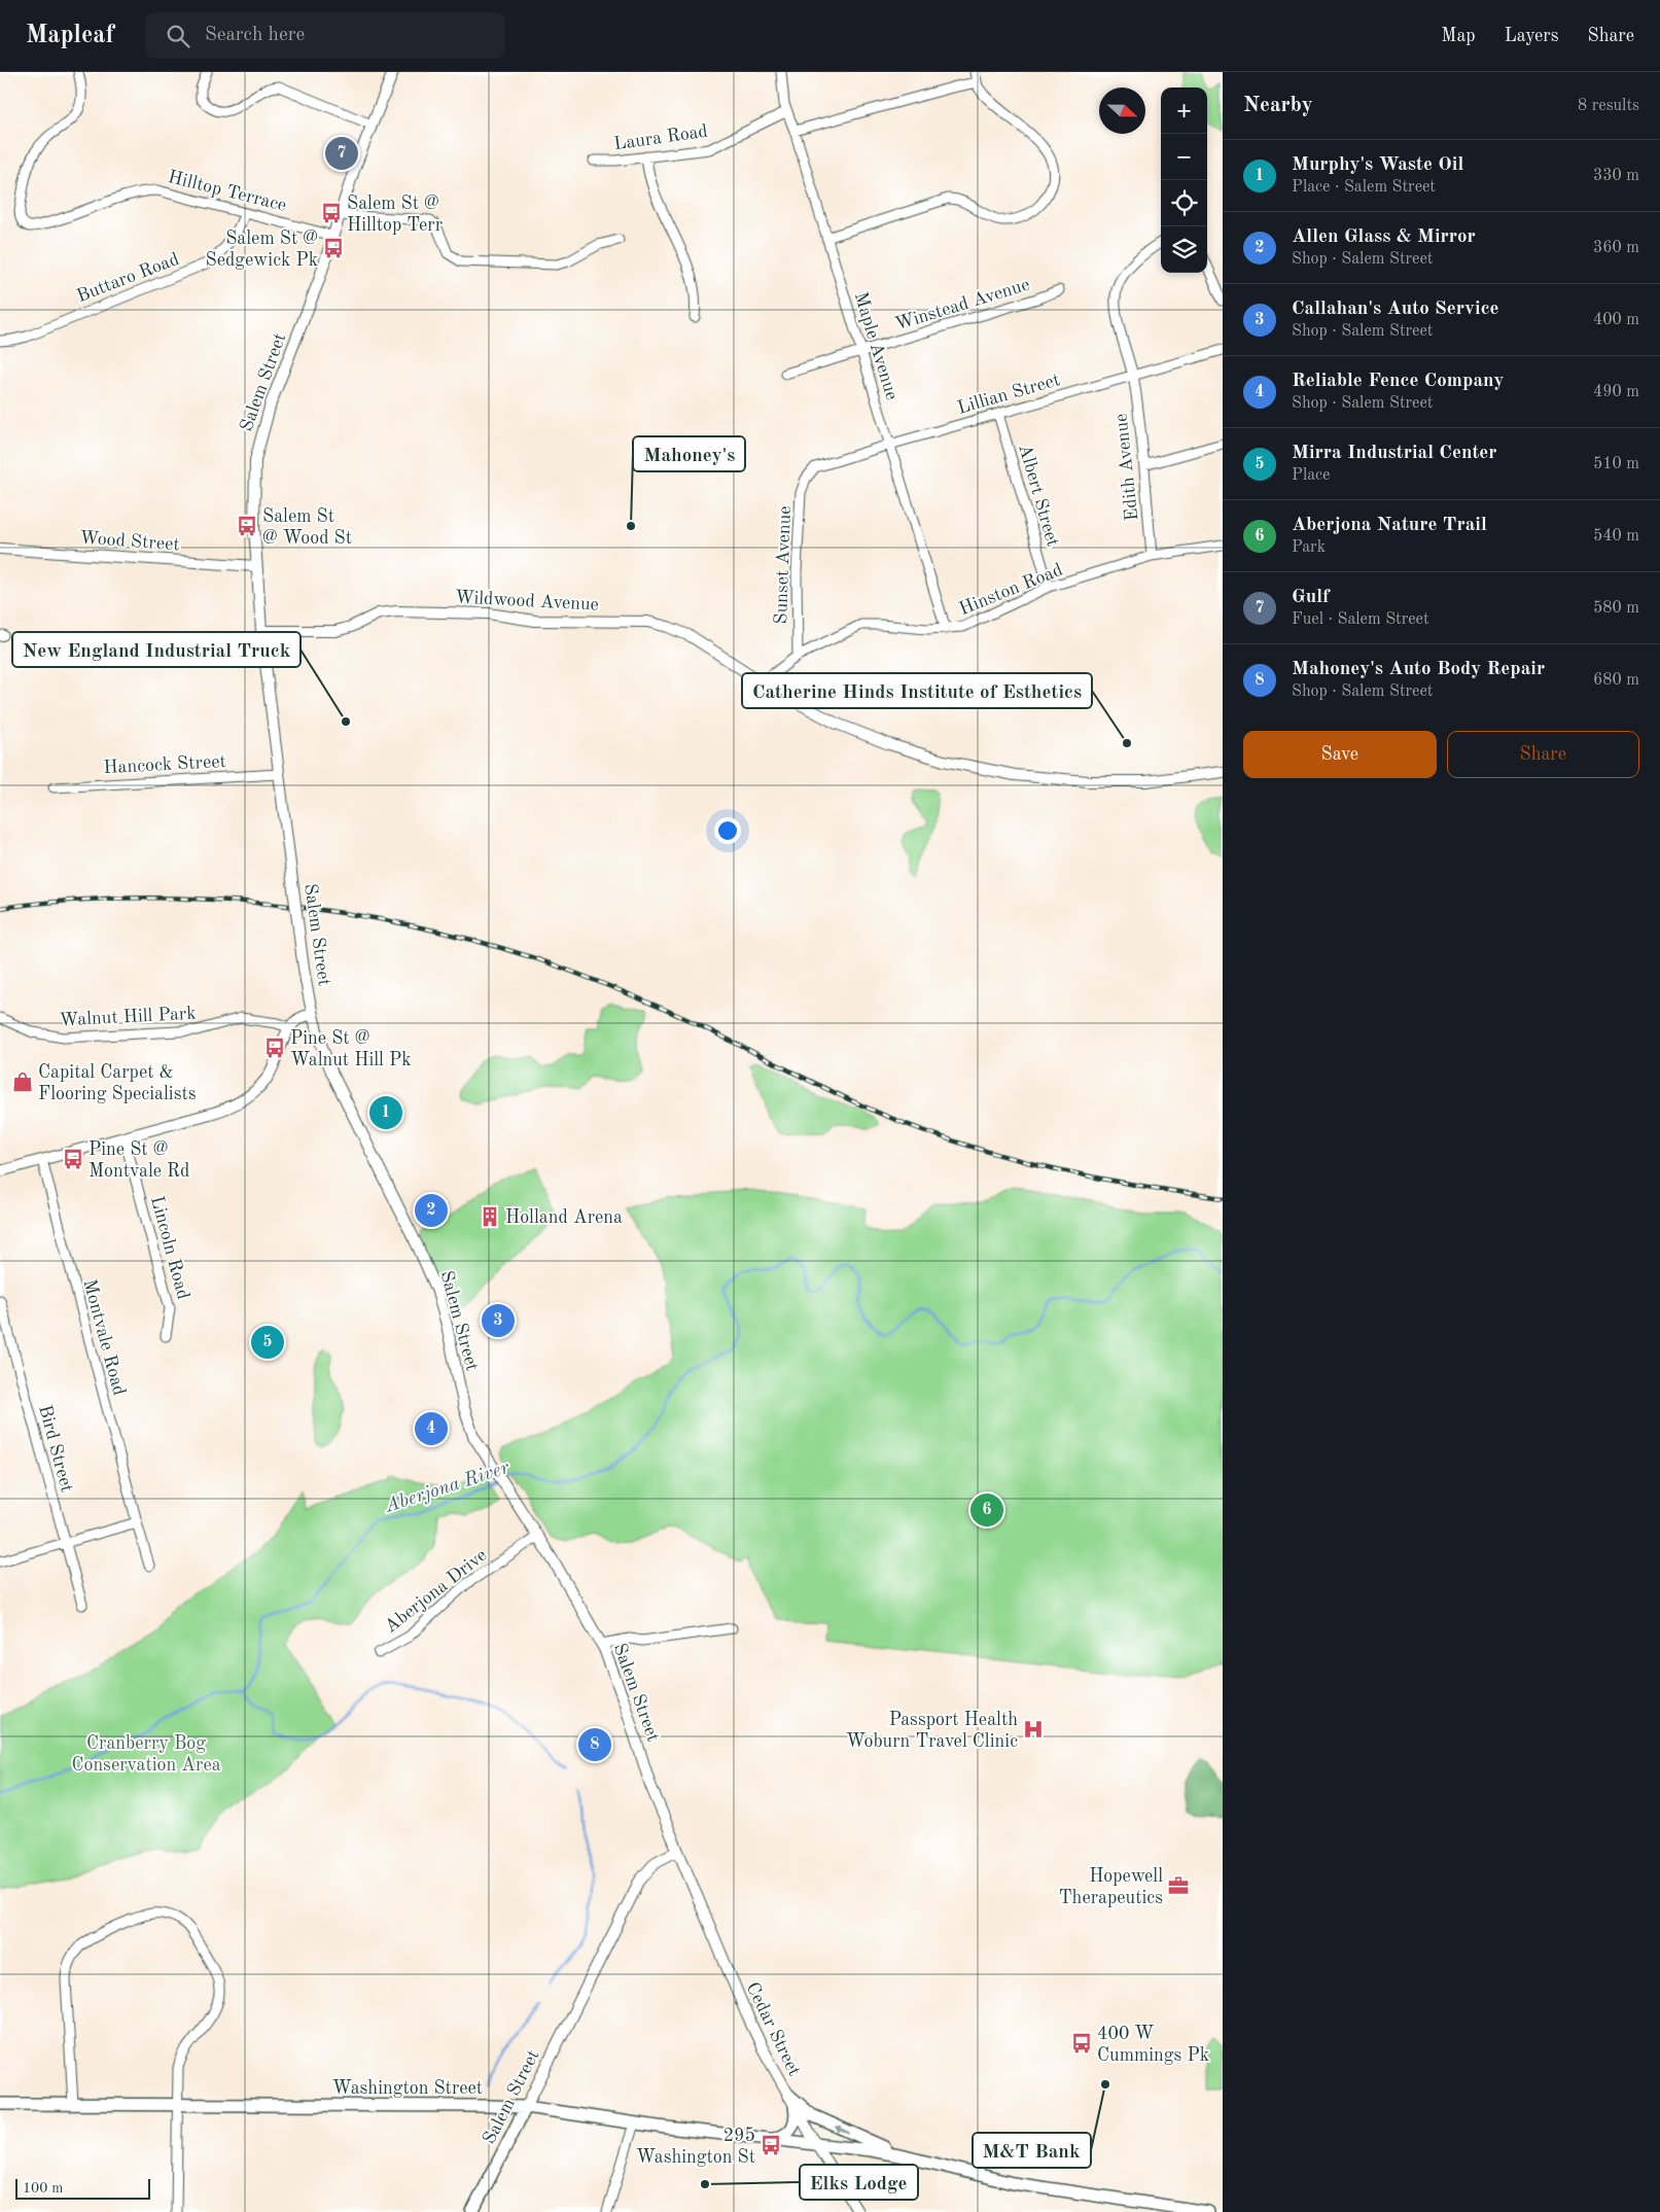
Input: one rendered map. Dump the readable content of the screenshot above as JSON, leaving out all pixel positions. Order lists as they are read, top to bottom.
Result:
{
  "streets": {
    "main road": ["Salem Street", "Washington Street"],
    "street": [
      "Laura Road",
      "Hilltop Terrace",
      "Buttaro Road",
      "Winstead Avenue",
      "Maple Avenue",
      "Lillian Street",
      "Edith Avenue",
      "Albert Street",
      "Wood Street",
      "Sunset Avenue",
      "Hinston Road",
      "Wildwood Avenue",
      "Hancock Street",
      "Walnut Hill Park",
      "Lincoln Road",
      "Montvale Road",
      "Bird Street",
      "Aberjona Drive",
      "Cedar Street"
    ]
  },
  "crossings": [
    ["Laura Road", "Maple Avenue"],
    ["Hilltop Terrace", "Buttaro Road"],
    ["Hilltop Terrace", "Salem Street"],
    ["Winstead Avenue", "Maple Avenue"],
    ["Maple Avenue", "Lillian Street"],
    ["Maple Avenue", "Hinston Road"],
    ["Salem Street", "Wood Street"],
    ["Salem Street", "Wildwood Avenue"],
    ["Salem Street", "Hancock Street"],
    ["Salem Street", "Aberjona Drive"],
    ["Salem Street", "Cedar Street"],
    ["Salem Street", "Washington Street"],
    ["Lillian Street", "Edith Avenue"],
    ["Lillian Street", "Albert Street"],
    ["Lillian Street", "Sunset Avenue"],
    ["Edith Avenue", "Hinston Road"],
    ["Albert Street", "Hinston Road"],
    ["Sunset Avenue", "Hinston Road"],
    ["Hinston Road", "Wildwood Avenue"],
    ["Cedar Street", "Washington Street"]
  ],
  "water": ["Aberjona River"],
  "parks": ["Cranberry Bog Conservation Area"],
  "places": {
    "bus stop": [
      "Salem St @ Hilltop Terr",
      "Salem St @ Sedgewick Pk",
      "Salem St @ Wood St",
      "Pine St @ Walnut Hill Pk",
      "Pine St @ Montvale Rd",
      "400 W Cummings Pk",
      "295 Washington St"
    ],
    "other": [
      "Mahoney's",
      "New England Industrial Truck",
      "Catherine Hinds Institute of Esthetics",
      "M&T Bank",
      "Elks Lodge"
    ],
    "shop": ["Capital Carpet & Flooring Specialists"],
    "building": ["Holland Arena"],
    "hospital": ["Passport Health Woburn Travel Clinic"],
    "office": ["Hopewell Therapeutics"]
  },
  "scale_bar": "100 m",
  "north": "right",
  "page": {
    "header": "Mapleaf",
    "search": "Search here",
    "nav": ["Map", "Layers", "Share"],
    "heading": ["Nearby", "8 results"],
    "map_buttons": ["+", "−"],
    "pins": [
      "7",
      "1",
      "2",
      "3",
      "5",
      "4",
      "6",
      "8"
    ],
    "list": [
      {
        "mark": "1",
        "name": "Murphy's Waste Oil",
        "note": "Place · Salem Street",
        "value": "330 m"
      },
      {
        "mark": "2",
        "name": "Allen Glass & Mirror",
        "note": "Shop · Salem Street",
        "value": "360 m"
      },
      {
        "mark": "3",
        "name": "Callahan's Auto Service",
        "note": "Shop · Salem Street",
        "value": "400 m"
      },
      {
        "mark": "4",
        "name": "Reliable Fence Company",
        "note": "Shop · Salem Street",
        "value": "490 m"
      },
      {
        "mark": "5",
        "name": "Mirra Industrial Center",
        "note": "Place",
        "value": "510 m"
      },
      {
        "mark": "6",
        "name": "Aberjona Nature Trail",
        "note": "Park",
        "value": "540 m"
      },
      {
        "mark": "7",
        "name": "Gulf",
        "note": "Fuel · Salem Street",
        "value": "580 m"
      },
      {
        "mark": "8",
        "name": "Mahoney's Auto Body Repair",
        "note": "Shop · Salem Street",
        "value": "680 m"
      }
    ],
    "buttons": ["Save", "Share"],
    "scale": "100 m"
  }
}
